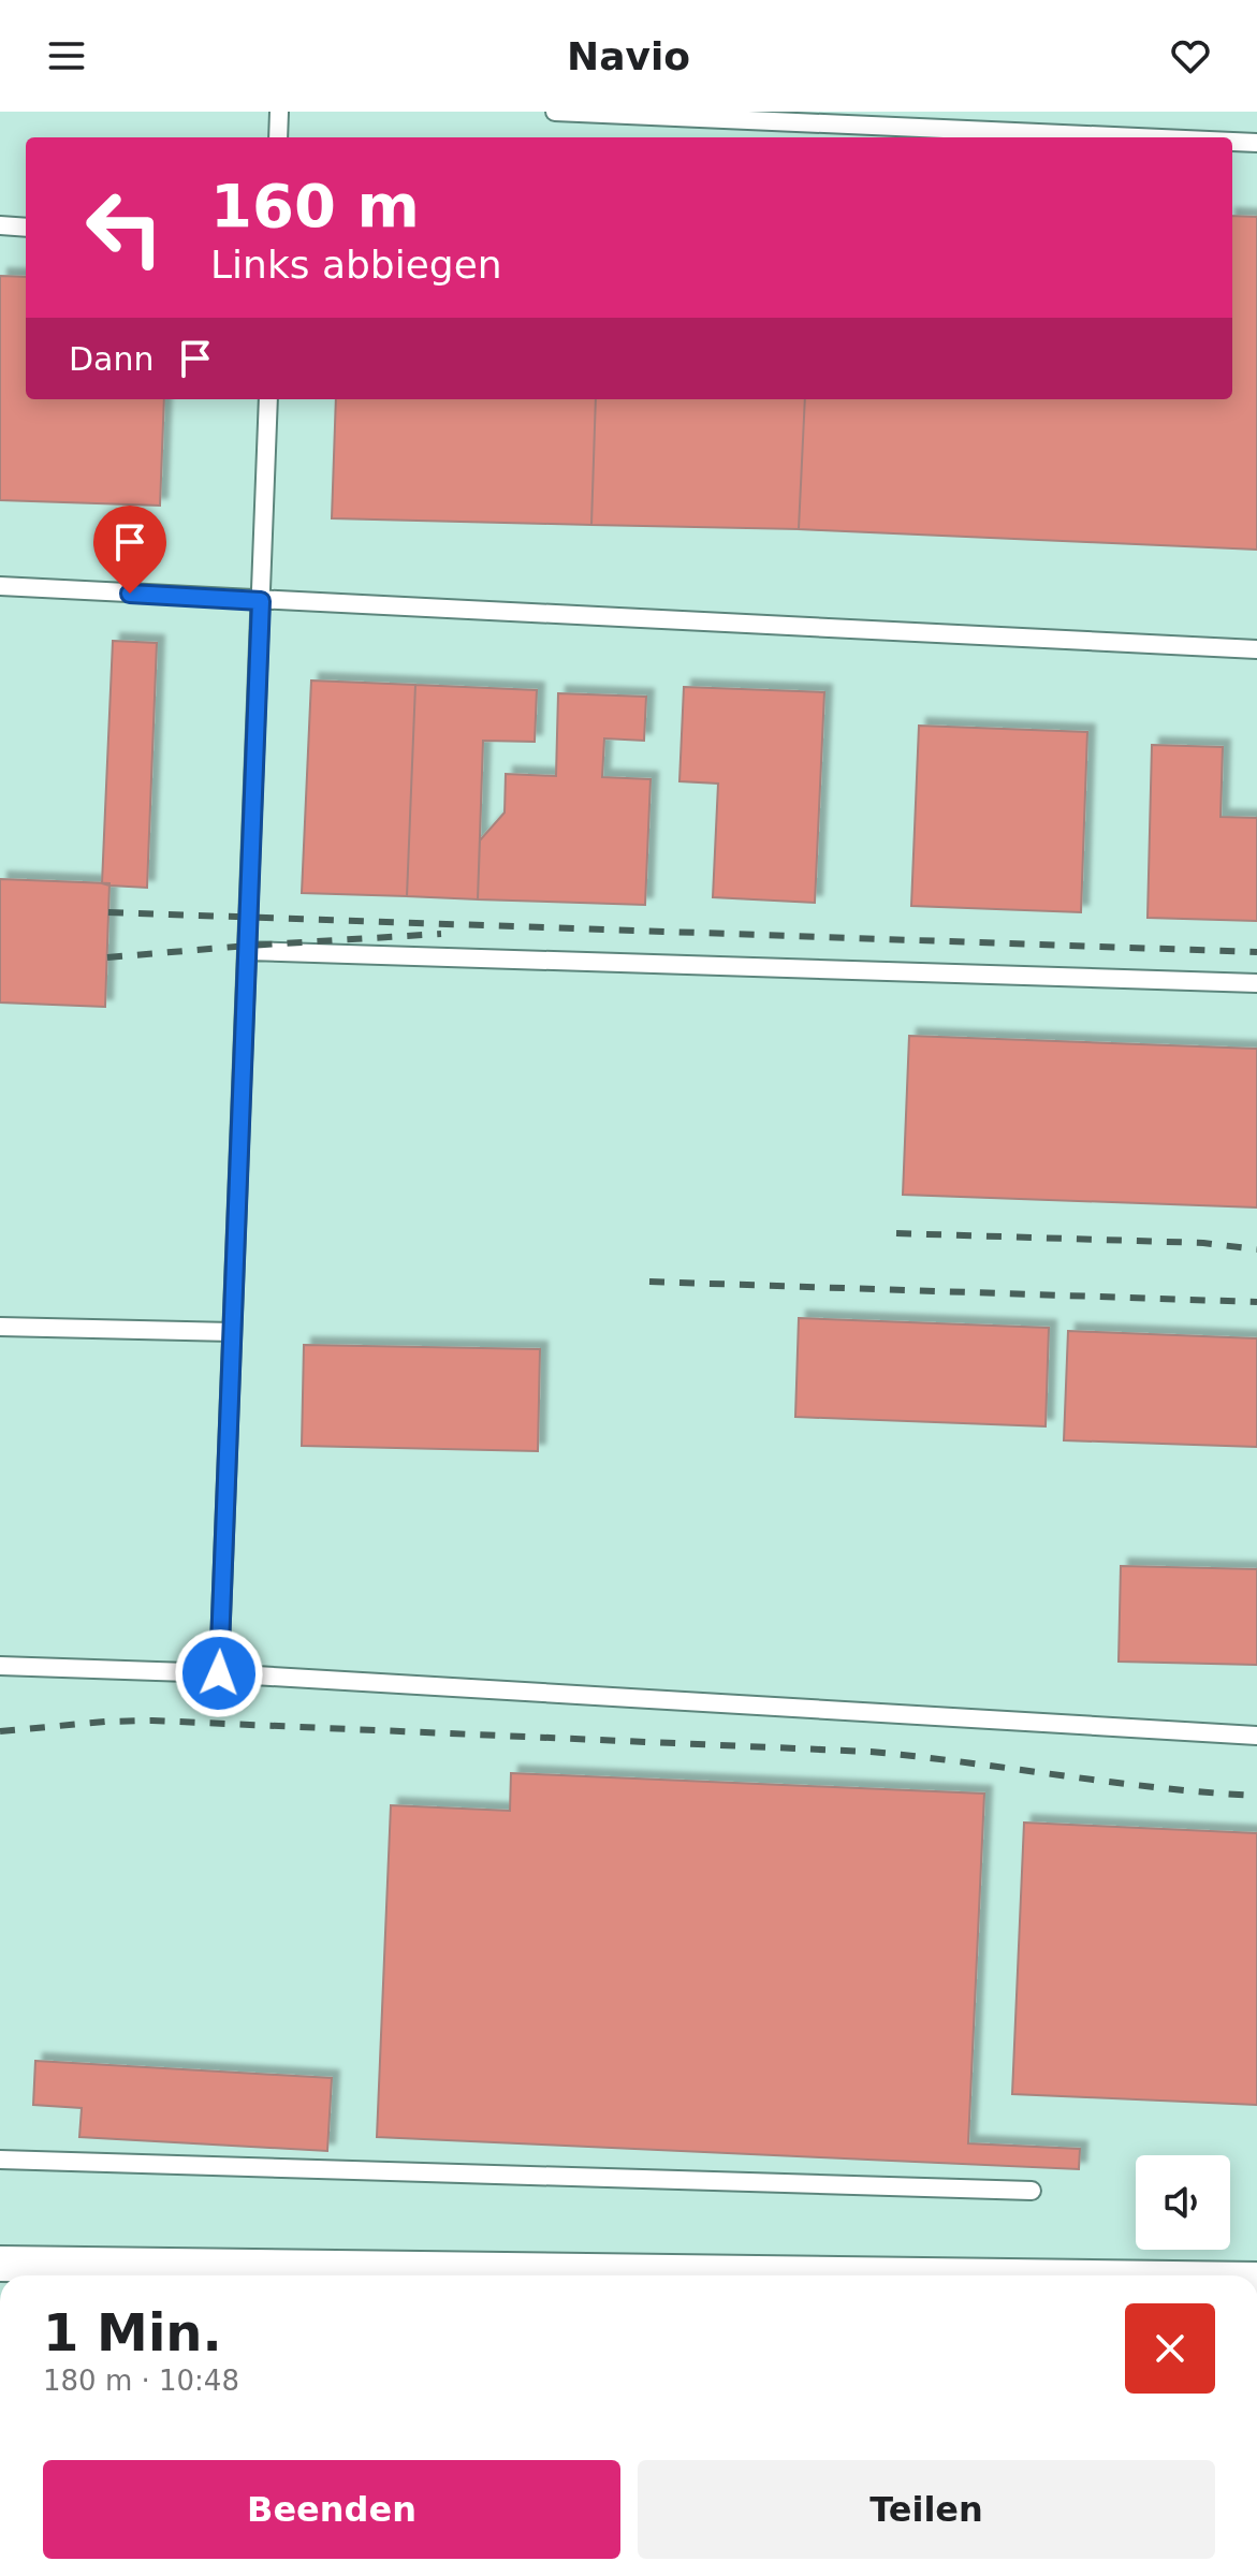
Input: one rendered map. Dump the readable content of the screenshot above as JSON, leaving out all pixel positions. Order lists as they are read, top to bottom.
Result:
{
  "page": {
    "header": "Navio",
    "turn": ["160 m", "Links abbiegen"],
    "then": "Dann",
    "heading": ["1 Min.", "180 m · 10:48"],
    "buttons": ["Beenden", "Teilen"]
  }
}
